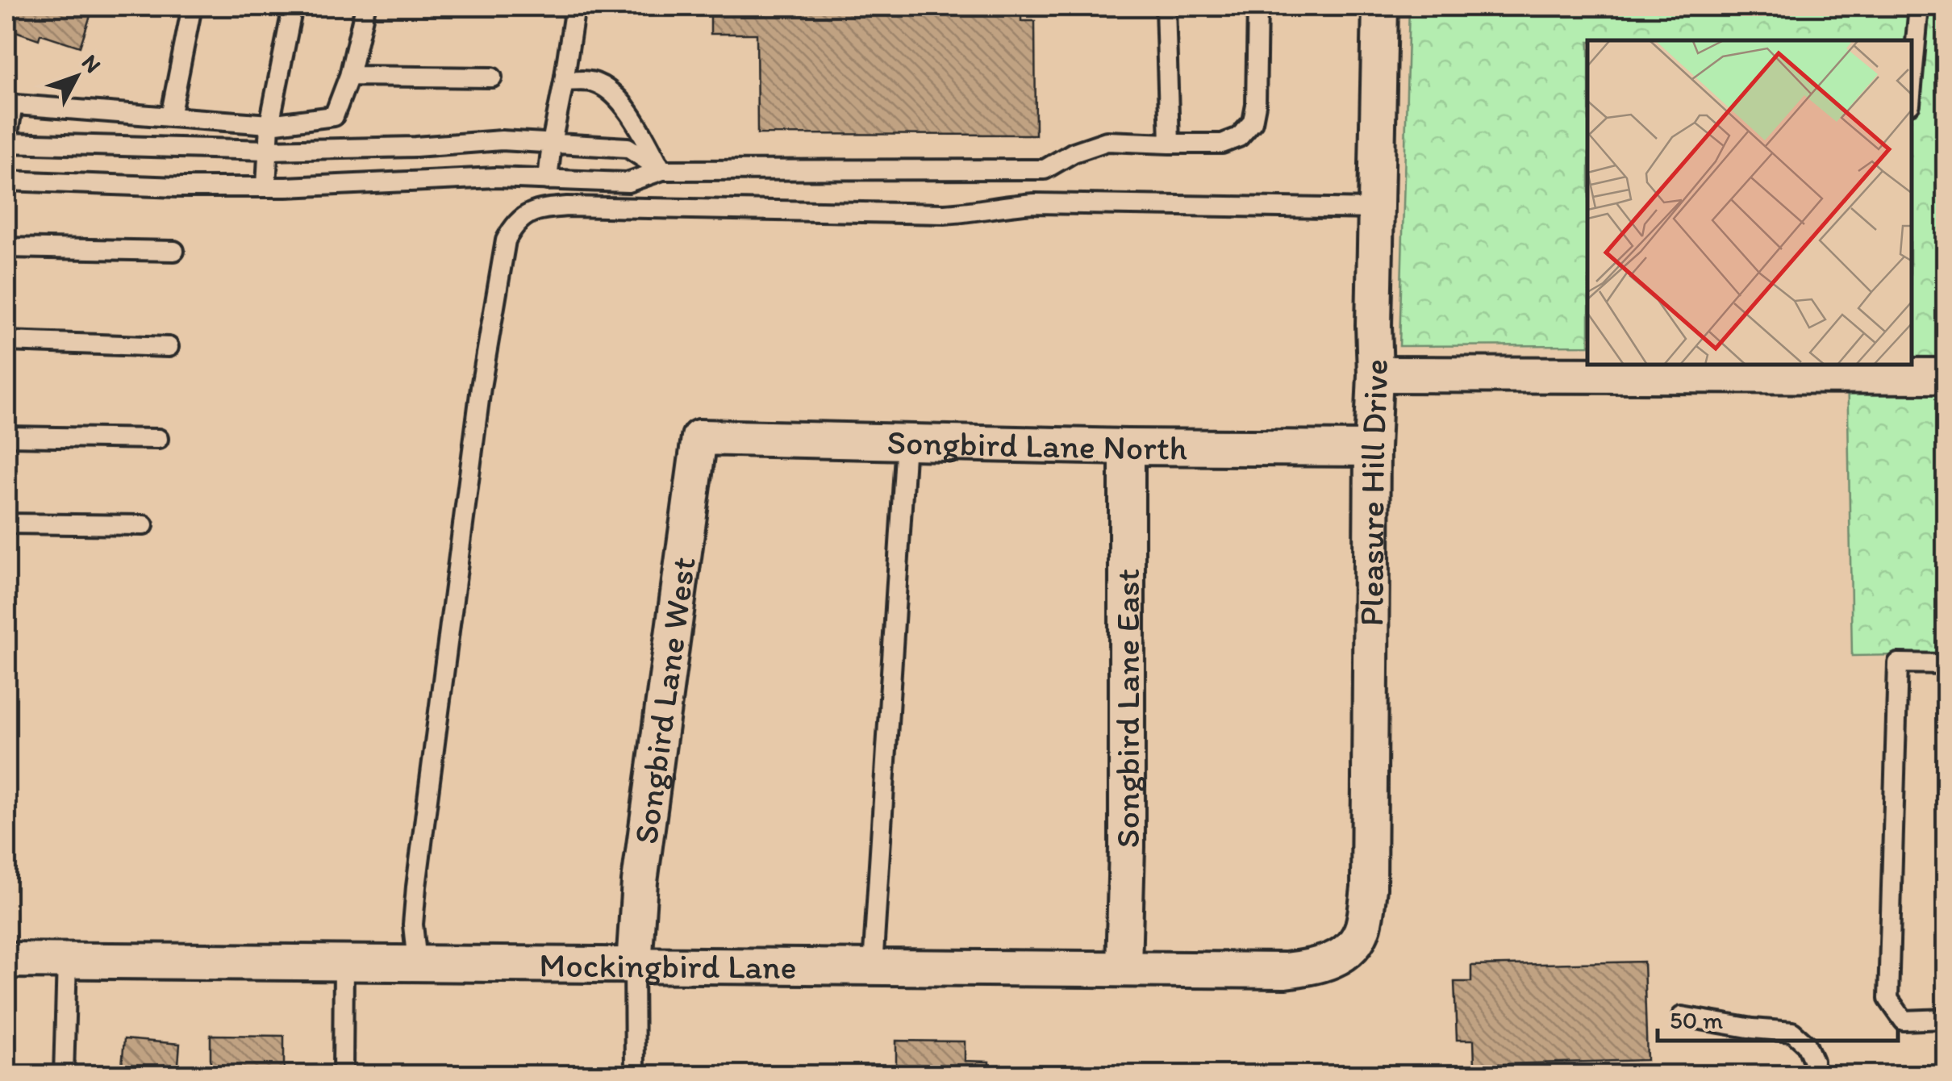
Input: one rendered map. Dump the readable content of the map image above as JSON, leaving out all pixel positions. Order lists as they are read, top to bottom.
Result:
{
  "streets": {
    "street": [
      "Songbird Lane North",
      "Pleasure Hill Drive",
      "Songbird Lane West",
      "Songbird Lane East",
      "Mockingbird Lane"
    ]
  },
  "crossings": [
    ["Songbird Lane North", "Pleasure Hill Drive"],
    ["Songbird Lane North", "Songbird Lane West"],
    ["Songbird Lane North", "Songbird Lane East"],
    ["Pleasure Hill Drive", "Mockingbird Lane"],
    ["Songbird Lane West", "Mockingbird Lane"],
    ["Songbird Lane East", "Mockingbird Lane"]
  ],
  "scale_bar": "50 m",
  "north": "top right"
}
